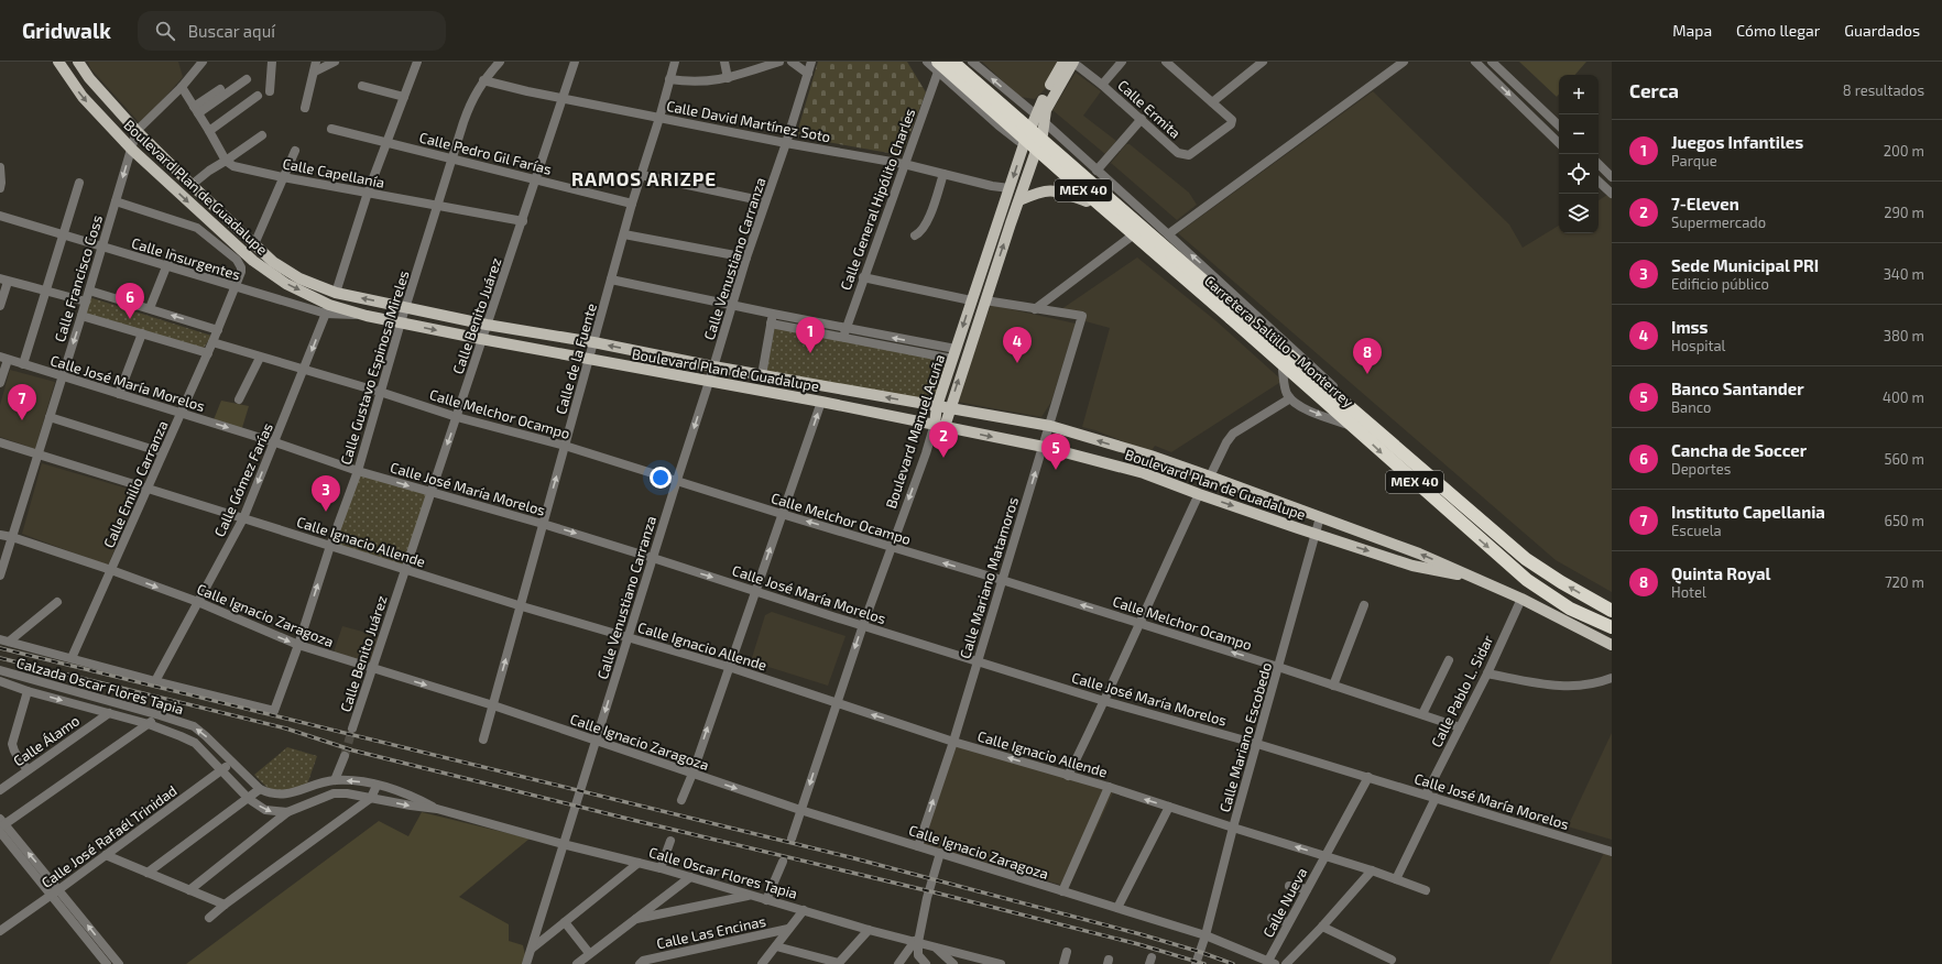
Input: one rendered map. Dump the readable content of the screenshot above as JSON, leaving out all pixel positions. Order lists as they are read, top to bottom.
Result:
{
  "streets": {
    "highway": ["MEX 40", "Carretera Saltillo - Monterrey"],
    "main road": ["Boulevard Plan de Guadalupe", "Boulevard Manuel Acuña"],
    "street": [
      "Calle Ermita",
      "Calle David Martínez Soto",
      "Calle Pedro Gil Farías",
      "Calle Capellanía",
      "Calle General Hipólito Charles",
      "Calle Insurgentes",
      "Calle Venustiano Carranza",
      "Calle Francisco Coss",
      "Calle Benito Juárez",
      "Calle de la Fuente",
      "Calle Gustavo Espinosa Mireles",
      "Calle José María Morelos",
      "Calle Melchor Ocampo",
      "Calle Gómez Farías",
      "Calle Emilio Carranza",
      "Calle Ignacio Allende",
      "Calle Mariano Matamoros",
      "Calle Ignacio Zaragoza",
      "Calzada Oscar Flores Tapia",
      "Calle Pablo L. Sidar",
      "Calle Mariano Escobedo",
      "Calle Álamo",
      "Calle José Rafaél Trinidad",
      "Calle Oscar Flores Tapia",
      "Calle Nueva",
      "Calle Las Encinas"
    ]
  },
  "crossings": [
    ["Calle Ermita", "Boulevard Manuel Acuña"],
    ["Calle David Martínez Soto", "Calle General Hipólito Charles"],
    ["Calle David Martínez Soto", "Calle Venustiano Carranza"],
    ["Calle David Martínez Soto", "Calle Benito Juárez"],
    ["Calle David Martínez Soto", "Calle de la Fuente"],
    ["Calle David Martínez Soto", "Calle Gustavo Espinosa Mireles"],
    ["Calle David Martínez Soto", "Boulevard Manuel Acuña"],
    ["Calle Pedro Gil Farías", "Calle Benito Juárez"],
    ["Calle Pedro Gil Farías", "Calle de la Fuente"],
    ["Calle Pedro Gil Farías", "Calle Gustavo Espinosa Mireles"],
    ["Calle Capellanía", "Calle Benito Juárez"],
    ["Calle Capellanía", "Calle Gustavo Espinosa Mireles"],
    ["Boulevard Plan de Guadalupe", "Calle Insurgentes"],
    ["Boulevard Plan de Guadalupe", "Calle Venustiano Carranza"],
    ["Boulevard Plan de Guadalupe", "Calle Francisco Coss"],
    ["Boulevard Plan de Guadalupe", "Calle Benito Juárez"],
    ["Boulevard Plan de Guadalupe", "Calle de la Fuente"],
    ["Boulevard Plan de Guadalupe", "Calle Gustavo Espinosa Mireles"],
    ["Boulevard Plan de Guadalupe", "Boulevard Manuel Acuña"],
    ["Boulevard Plan de Guadalupe", "Calle Gómez Farías"],
    ["Boulevard Plan de Guadalupe", "Calle Mariano Matamoros"],
    ["Boulevard Plan de Guadalupe", "Calle Pablo L. Sidar"],
    ["Boulevard Plan de Guadalupe", "Calle Mariano Escobedo"],
    ["Calle General Hipólito Charles", "Carretera Saltillo - Monterrey"],
    ["Calle Insurgentes", "Calle Francisco Coss"],
    ["Calle Insurgentes", "Calle Gómez Farías"],
    ["Calle Insurgentes", "Calle Emilio Carranza"],
    ["Calle Venustiano Carranza", "Calle José María Morelos"],
    ["Calle Venustiano Carranza", "Calle Melchor Ocampo"],
    ["Calle Venustiano Carranza", "Calle Ignacio Allende"],
    ["Calle Venustiano Carranza", "Calle Ignacio Zaragoza"],
    ["Calle Venustiano Carranza", "Calle Oscar Flores Tapia"],
    ["Calle Francisco Coss", "Calle José María Morelos"],
    ["Calle Francisco Coss", "Calle Emilio Carranza"],
    ["Calle Francisco Coss", "Calle Ignacio Allende"],
    ["Calle Francisco Coss", "Calle Ignacio Zaragoza"],
    ["Calle Benito Juárez", "Calle José María Morelos"],
    ["Calle Benito Juárez", "Calle Melchor Ocampo"],
    ["Calle Benito Juárez", "Calle Ignacio Allende"],
    ["Calle Benito Juárez", "Calle Ignacio Zaragoza"],
    ["Calle de la Fuente", "Calle José María Morelos"],
    ["Calle de la Fuente", "Calle Melchor Ocampo"],
    ["Calle de la Fuente", "Calle Ignacio Allende"],
    ["Calle de la Fuente", "Calle Ignacio Zaragoza"],
    ["Calle Gustavo Espinosa Mireles", "Calle José María Morelos"],
    ["Calle Gustavo Espinosa Mireles", "Calle Melchor Ocampo"],
    ["Calle Gustavo Espinosa Mireles", "Calle Gómez Farías"],
    ["Calle Gustavo Espinosa Mireles", "Calle Ignacio Allende"],
    ["Calle Gustavo Espinosa Mireles", "Calle Ignacio Zaragoza"],
    ["Calle José María Morelos", "Boulevard Manuel Acuña"],
    ["Calle José María Morelos", "Calle Gómez Farías"],
    ["Calle José María Morelos", "Calle Emilio Carranza"],
    ["Calle José María Morelos", "Calle Mariano Matamoros"],
    ["Calle José María Morelos", "Calle Pablo L. Sidar"],
    ["Calle José María Morelos", "Calle Mariano Escobedo"],
    ["Calle José María Morelos", "Calle Nueva"],
    ["Calle Melchor Ocampo", "Boulevard Manuel Acuña"],
    ["Calle Melchor Ocampo", "Calle Gómez Farías"],
    ["Calle Melchor Ocampo", "Calle Emilio Carranza"],
    ["Calle Melchor Ocampo", "Calle Mariano Matamoros"],
    ["Calle Melchor Ocampo", "Calle Pablo L. Sidar"],
    ["Calle Melchor Ocampo", "Calle Mariano Escobedo"],
    ["Boulevard Manuel Acuña", "Calle Ignacio Allende"],
    ["Boulevard Manuel Acuña", "Calle Ignacio Zaragoza"],
    ["Calle Gómez Farías", "Calle Ignacio Allende"],
    ["Calle Gómez Farías", "Calle Ignacio Zaragoza"],
    ["Calle Emilio Carranza", "Calle Ignacio Allende"],
    ["Calle Emilio Carranza", "Calle Ignacio Zaragoza"],
    ["Calle Ignacio Allende", "Calle Mariano Matamoros"],
    ["Calle Ignacio Allende", "Calle Mariano Escobedo"],
    ["Calle Ignacio Allende", "Calle Nueva"],
    ["Calle Mariano Matamoros", "Calle Ignacio Zaragoza"],
    ["Calle Ignacio Zaragoza", "Calle Mariano Escobedo"],
    ["Calle Ignacio Zaragoza", "Calle Nueva"],
    ["Calzada Oscar Flores Tapia", "Calle Álamo"],
    ["Calzada Oscar Flores Tapia", "Calle José Rafaél Trinidad"],
    ["Calzada Oscar Flores Tapia", "Calle Oscar Flores Tapia"],
    ["Calle José Rafaél Trinidad", "Calle Oscar Flores Tapia"]
  ],
  "one_way": ["Calle Melchor Ocampo", "Calle Gómez Farías", "Calle Mariano Matamoros"],
  "districts": ["RAMOS ARIZPE"],
  "page": {
    "header": "Gridwalk",
    "search": "Buscar aquí",
    "nav": ["Mapa", "Cómo llegar", "Guardados"],
    "heading": ["Cerca", "8 resultados"],
    "map_buttons": ["+", "−"],
    "list": [
      {
        "mark": "1",
        "name": "Juegos Infantiles",
        "note": "Parque",
        "value": "200 m"
      },
      {
        "mark": "2",
        "name": "7-Eleven",
        "note": "Supermercado",
        "value": "290 m"
      },
      {
        "mark": "3",
        "name": "Sede Municipal PRI",
        "note": "Edificio público",
        "value": "340 m"
      },
      {
        "mark": "4",
        "name": "Imss",
        "note": "Hospital",
        "value": "380 m"
      },
      {
        "mark": "5",
        "name": "Banco Santander",
        "note": "Banco",
        "value": "400 m"
      },
      {
        "mark": "6",
        "name": "Cancha de Soccer",
        "note": "Deportes",
        "value": "560 m"
      },
      {
        "mark": "7",
        "name": "Instituto Capellania",
        "note": "Escuela",
        "value": "650 m"
      },
      {
        "mark": "8",
        "name": "Quinta Royal",
        "note": "Hotel",
        "value": "720 m"
      }
    ],
    "pins": [
      "6",
      "1",
      "4",
      "8",
      "7",
      "2",
      "5",
      "3"
    ]
  }
}
